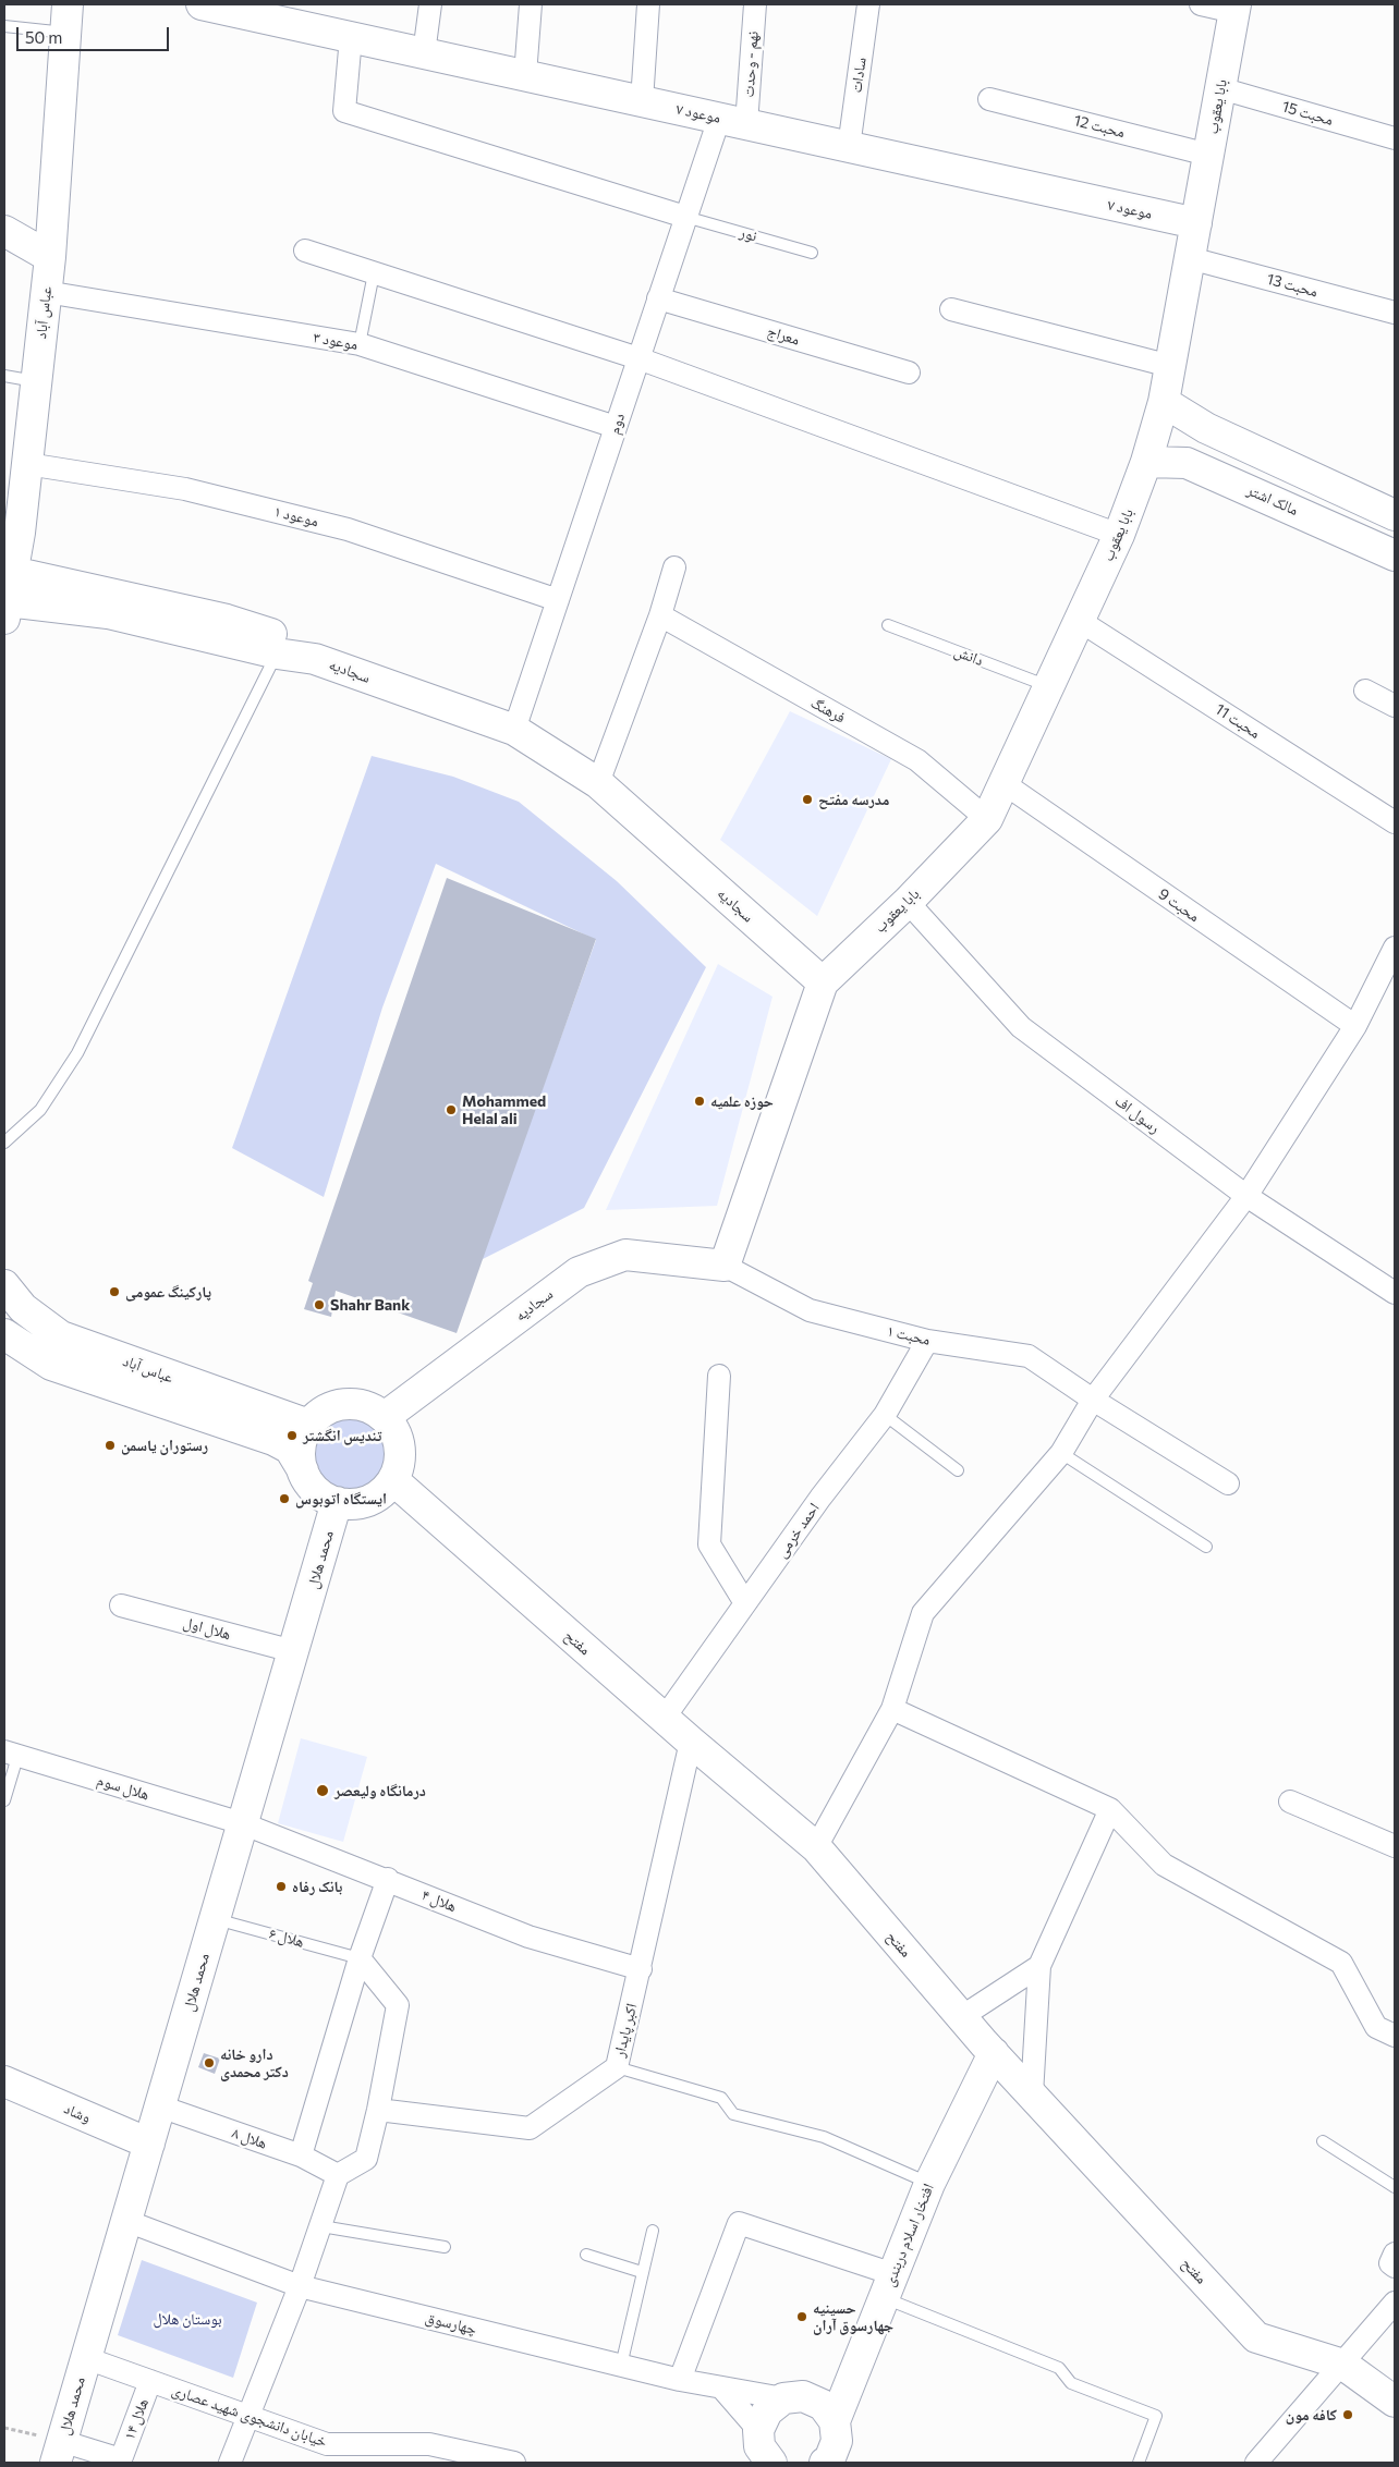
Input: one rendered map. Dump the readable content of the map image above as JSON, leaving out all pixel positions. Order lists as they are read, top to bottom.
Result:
{
  "streets": {
    "main road": [
      "بابا یعقوب",
      "موعود ۷",
      "عباس آباد",
      "مالک اشتر",
      "سجادیه",
      "محمد هلال",
      "مفتح",
      "وشاد",
      "افتخار اسلام دربندی"
    ],
    "street": [
      "نهم - وحدت",
      "سادات",
      "محبت 15",
      "محبت 12",
      "محبت 13",
      "معراج",
      "موعود ۳",
      "دوم",
      "موعود ۱",
      "فرهنگ",
      "محبت 11",
      "محبت 9",
      "رسول اف",
      "محبت ۱",
      "احمد خرمی",
      "هلال اول",
      "هلال سوم",
      "هلال ۴",
      "اکبر پایدار",
      "هلال ۸",
      "چهارسوق",
      "خیابان دانشجوی شهید عصاری",
      "هلال ۱۴"
    ],
    "lane": ["نور", "دانش", "هلال ۶"]
  },
  "crossings": [
    ["نهم - وحدت", "موعود ۷"],
    ["نهم - وحدت", "دوم"],
    ["سادات", "موعود ۷"],
    ["بابا یعقوب", "موعود ۷"],
    ["بابا یعقوب", "محبت 15"],
    ["بابا یعقوب", "محبت 12"],
    ["بابا یعقوب", "محبت 13"],
    ["بابا یعقوب", "مالک اشتر"],
    ["بابا یعقوب", "دانش"],
    ["بابا یعقوب", "سجادیه"],
    ["بابا یعقوب", "فرهنگ"],
    ["بابا یعقوب", "محبت 11"],
    ["بابا یعقوب", "محبت 9"],
    ["بابا یعقوب", "رسول اف"],
    ["موعود ۷", "دوم"],
    ["نور", "دوم"],
    ["عباس آباد", "موعود ۳"],
    ["عباس آباد", "موعود ۱"],
    ["عباس آباد", "سجادیه"],
    ["عباس آباد", "محمد هلال"],
    ["عباس آباد", "مفتح"],
    ["معراج", "دوم"],
    ["موعود ۳", "دوم"],
    ["دوم", "موعود ۱"],
    ["دوم", "سجادیه"],
    ["سجادیه", "محبت ۱"],
    ["سجادیه", "محمد هلال"],
    ["سجادیه", "مفتح"],
    ["محبت ۱", "احمد خرمی"],
    ["احمد خرمی", "مفتح"],
    ["محمد هلال", "هلال اول"],
    ["محمد هلال", "مفتح"],
    ["محمد هلال", "هلال سوم"],
    ["محمد هلال", "هلال ۴"],
    ["محمد هلال", "هلال ۶"],
    ["محمد هلال", "وشاد"],
    ["محمد هلال", "هلال ۸"],
    ["محمد هلال", "چهارسوق"],
    ["محمد هلال", "خیابان دانشجوی شهید عصاری"],
    ["محمد هلال", "هلال ۱۴"],
    ["مفتح", "اکبر پایدار"],
    ["مفتح", "افتخار اسلام دربندی"],
    ["هلال سوم", "هلال ۴"],
    ["هلال ۴", "اکبر پایدار"],
    ["خیابان دانشجوی شهید عصاری", "هلال ۱۴"]
  ],
  "parks": ["بوستان هلال"],
  "places": [
    "مدرسه مفتح",
    "حوزه علمیه",
    "Mohammed Helal ali",
    "پارکینگ عمومی",
    "Shahr Bank",
    "تندیس انگشتر",
    "رستوران یاسمن",
    "ایستگاه اتوبوس",
    "درمانگاه ولیعصر",
    "بانک رفاه",
    "دارو خانه دکتر محمدی",
    "حسینیه جهارسوق آران",
    "کافه مون"
  ],
  "scale_bar": "50 m"
}
